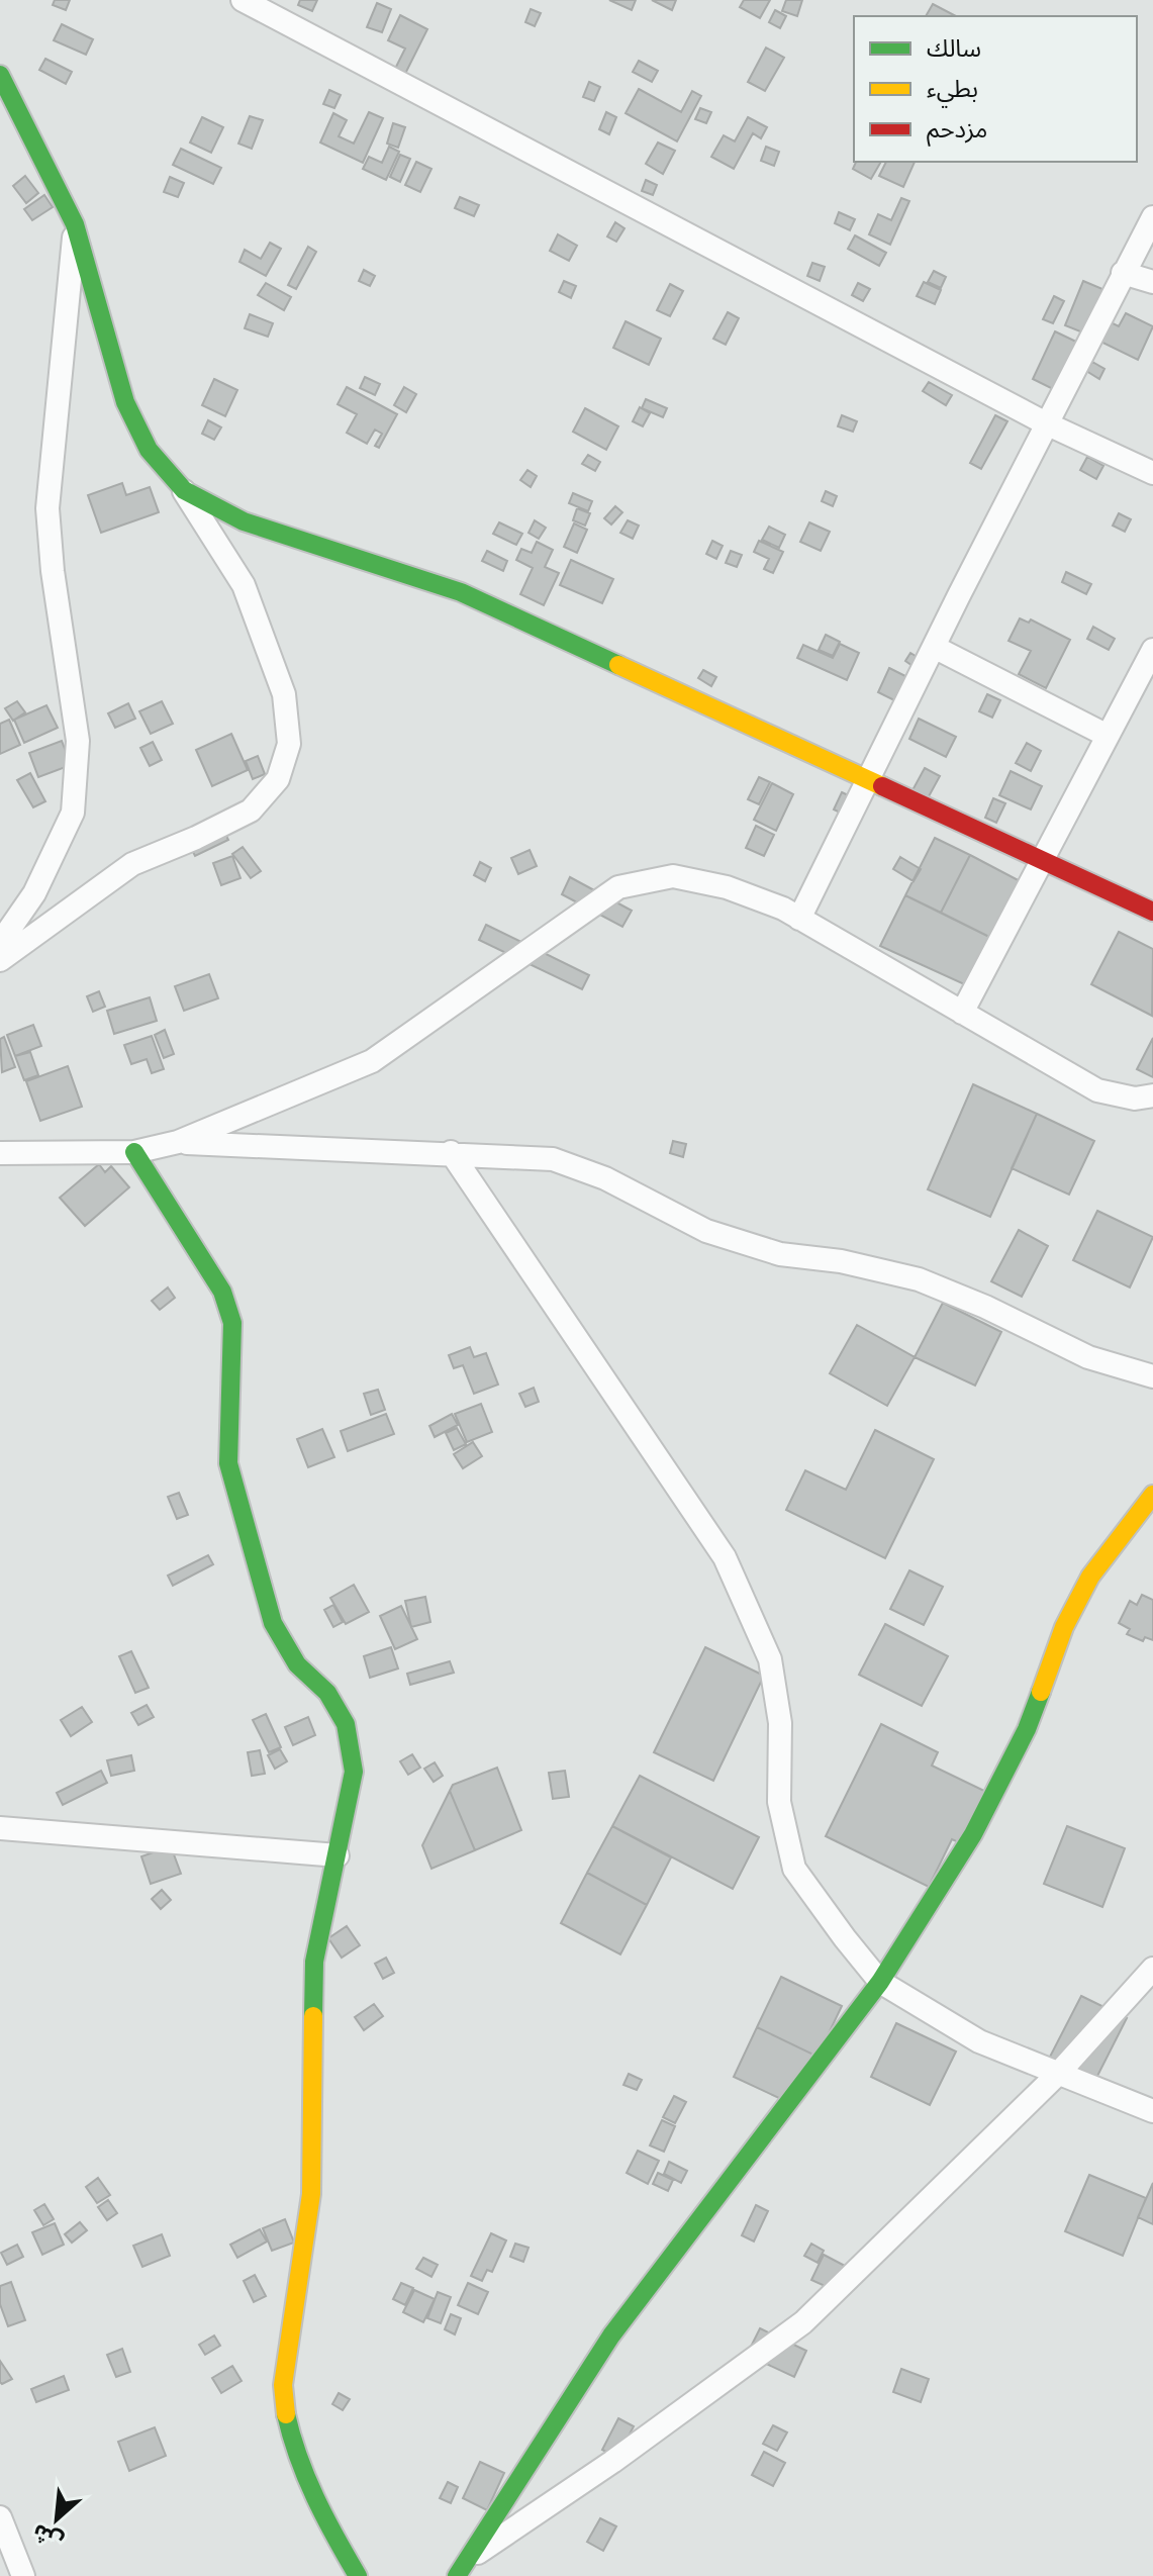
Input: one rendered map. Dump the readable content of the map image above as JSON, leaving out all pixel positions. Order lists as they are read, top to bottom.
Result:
{
  "legend": ["سالك", "بطيء", "مزدحم"],
  "north": "bottom left"
}
